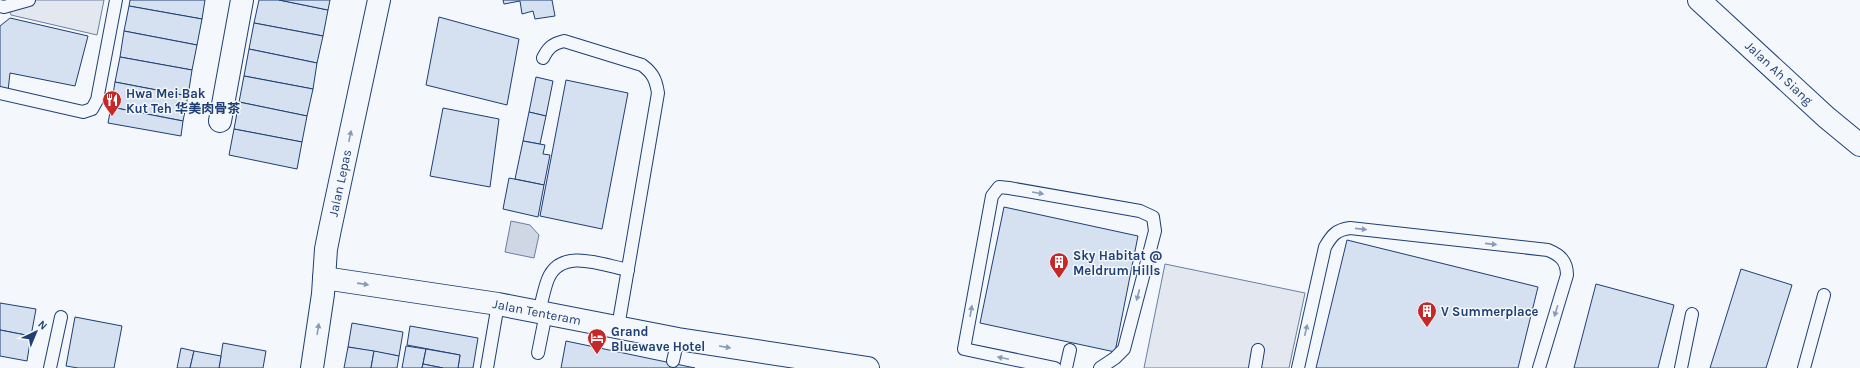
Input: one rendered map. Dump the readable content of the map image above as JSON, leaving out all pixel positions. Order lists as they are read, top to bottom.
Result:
{
  "streets": {
    "street": ["Jalan Ah Siang", "Jalan Lepas", "Jalan Tenteram"]
  },
  "crossings": [
    ["Jalan Lepas", "Jalan Tenteram"]
  ],
  "one_way": ["Jalan Tenteram"],
  "places": {
    "restaurant": ["Hwa Mei Bak Kut Teh 华美肉骨茶"],
    "building": ["Sky Habitat @ Meldrum Hills", "V Summerplace"],
    "hotel": ["Grand Bluewave Hotel"]
  },
  "north": "top right"
}
